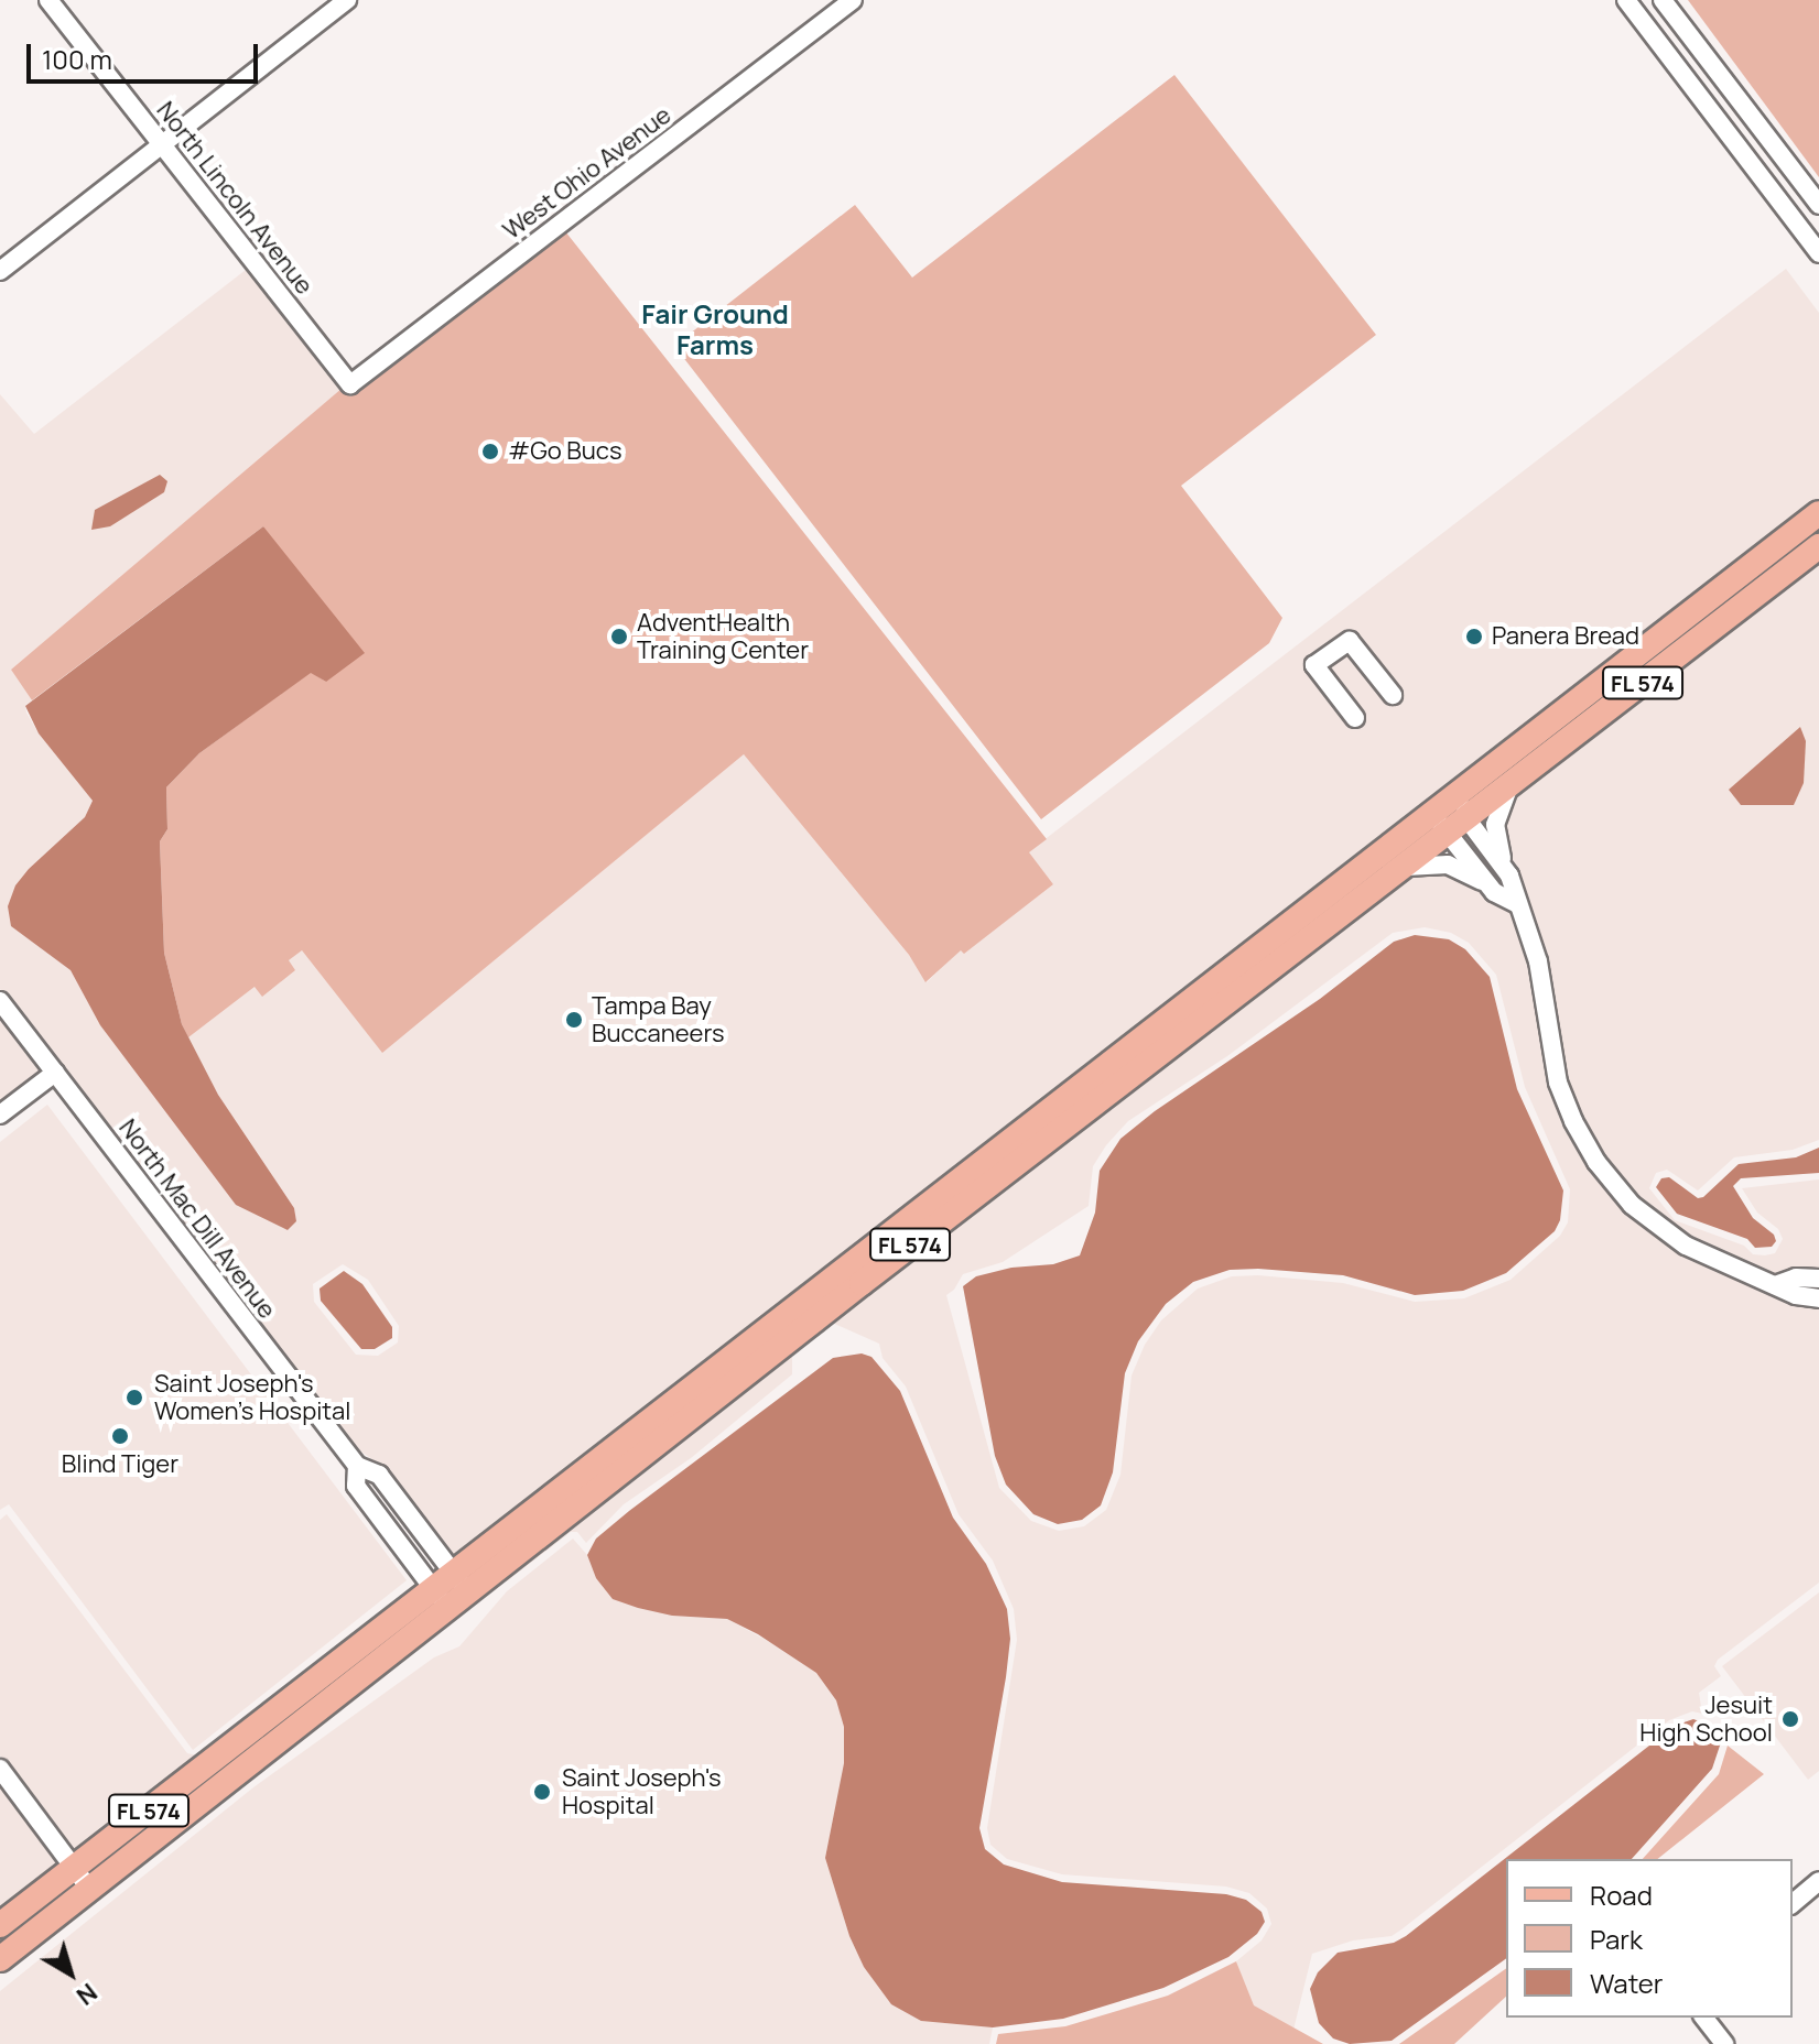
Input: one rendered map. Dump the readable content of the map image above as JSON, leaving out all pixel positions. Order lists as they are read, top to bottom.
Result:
{
  "streets": {
    "main road": ["FL 574"],
    "street": ["West Ohio Avenue", "North Lincoln Avenue", "North Mac Dill Avenue"]
  },
  "crossings": [
    ["West Ohio Avenue", "North Lincoln Avenue"],
    ["FL 574", "North Mac Dill Avenue"]
  ],
  "districts": ["Fair Ground Farms"],
  "places": [
    "#Go Bucs",
    "AdventHealth Training Center",
    "Panera Bread",
    "Tampa Bay Buccaneers",
    "Saint Joseph's Women's Hospital",
    "Blind Tiger",
    "Jesuit High School",
    "Saint Joseph's Hospital"
  ],
  "legend": ["Road", "Park", "Water"],
  "scale_bar": "100 m",
  "north": "bottom right"
}
